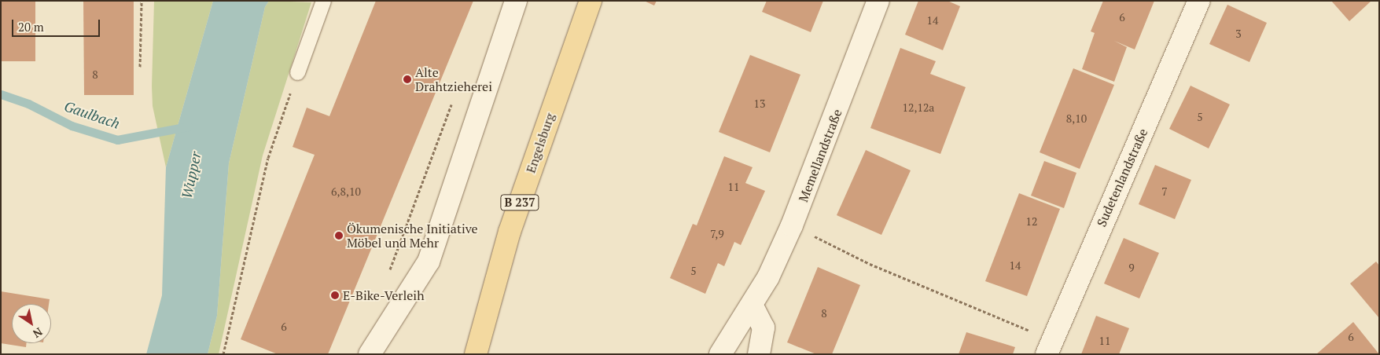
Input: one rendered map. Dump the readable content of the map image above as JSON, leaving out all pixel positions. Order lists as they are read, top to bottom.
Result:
{
  "streets": {
    "main road": ["Engelsburg", "B 237"],
    "street": ["Memellandstraße", "Sudetenlandstraße"]
  },
  "water": ["Gaulbach", "Wupper"],
  "places": ["Alte Drahtzieherei", "Ökumenische Initiative Möbel und Mehr", "E-Bike-Verleih"],
  "house_numbers": [
    "6",
    "14",
    "3",
    "8",
    "13",
    "12,12a",
    "5",
    "8,10",
    "11",
    "6,8,10",
    "7",
    "12",
    "7,9",
    "14",
    "9",
    "5",
    "8",
    "6",
    "6",
    "11"
  ],
  "scale_bar": "20 m",
  "north": "bottom right"
}
